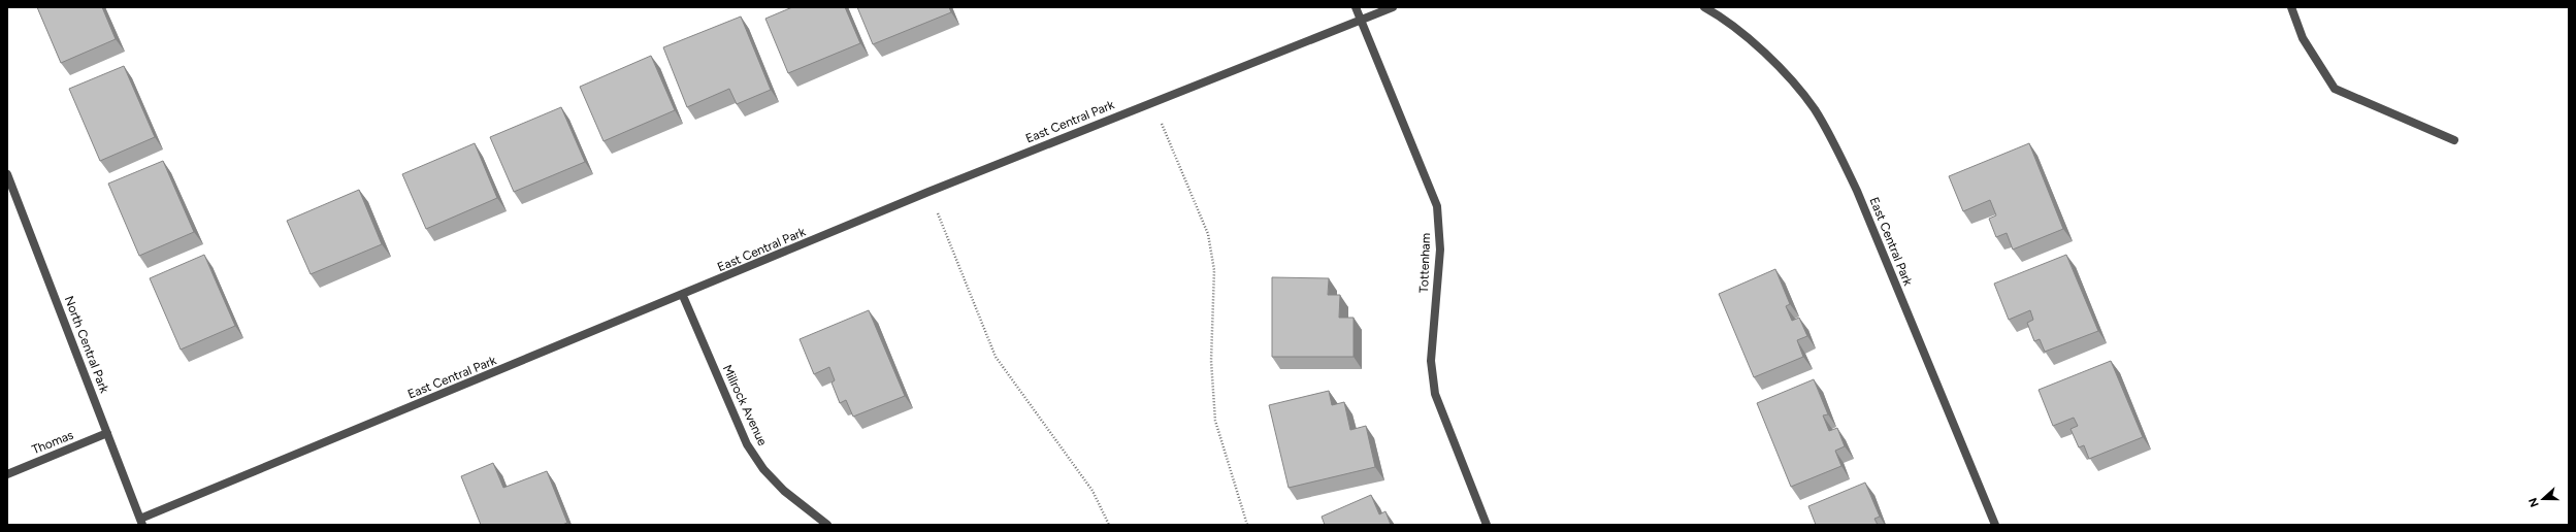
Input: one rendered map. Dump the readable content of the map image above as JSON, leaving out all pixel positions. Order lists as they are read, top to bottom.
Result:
{
  "streets": {
    "street": [
      "East Central Park",
      "Tottenham",
      "North Central Park",
      "Millrock Avenue",
      "Thomas"
    ]
  },
  "crossings": [
    ["East Central Park", "Tottenham"],
    ["East Central Park", "North Central Park"],
    ["East Central Park", "Millrock Avenue"],
    ["North Central Park", "Thomas"]
  ],
  "north": "left"
}
